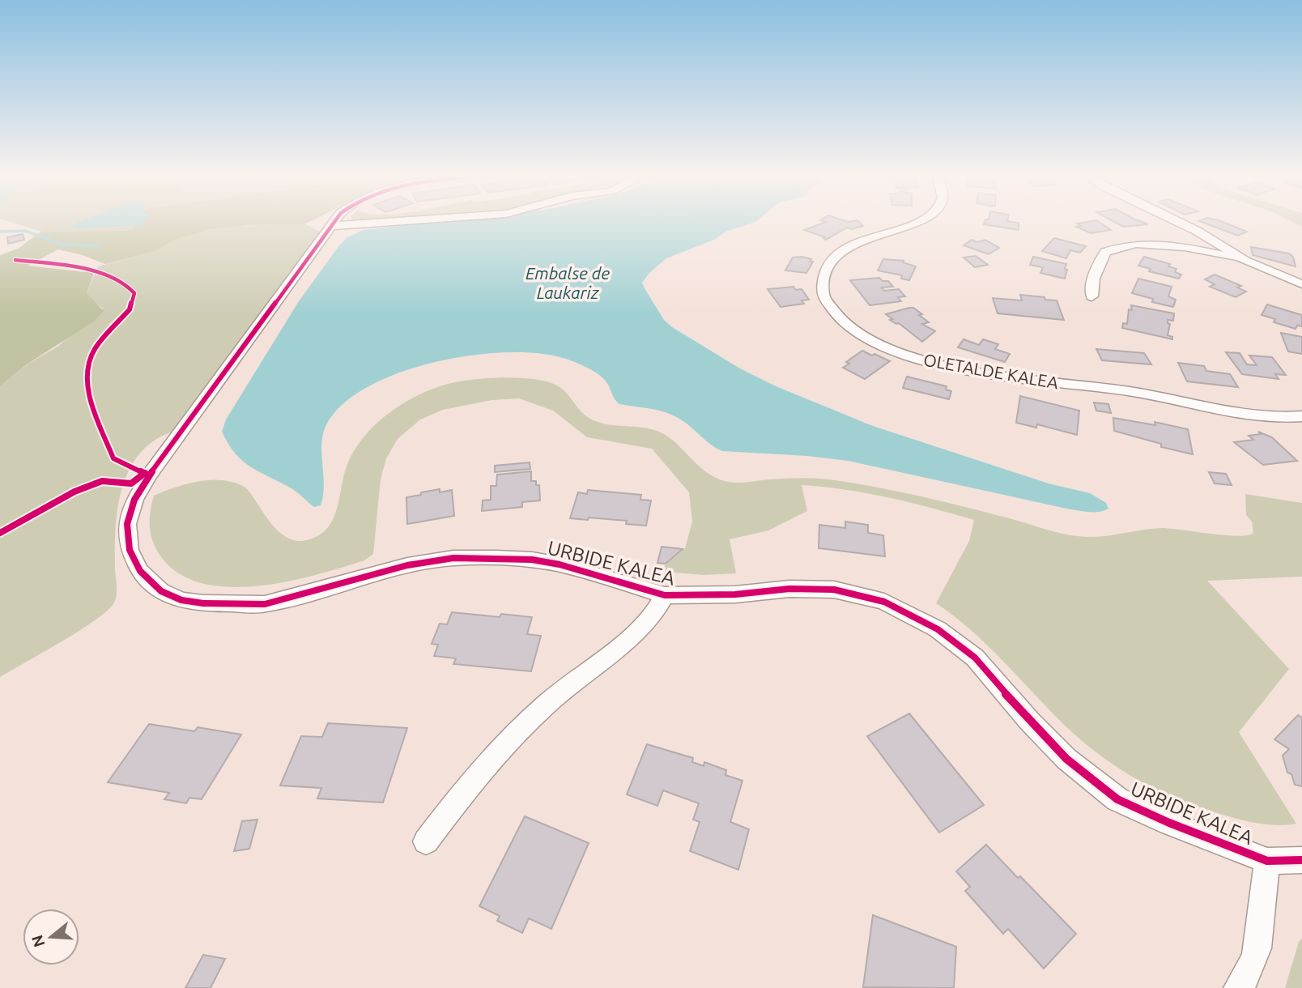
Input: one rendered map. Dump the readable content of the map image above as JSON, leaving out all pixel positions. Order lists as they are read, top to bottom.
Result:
{
  "streets": {
    "street": ["OLETALDE KALEA", "URBIDE KALEA"]
  },
  "water": ["Embalse de Laukariz"],
  "north": "left"
}
